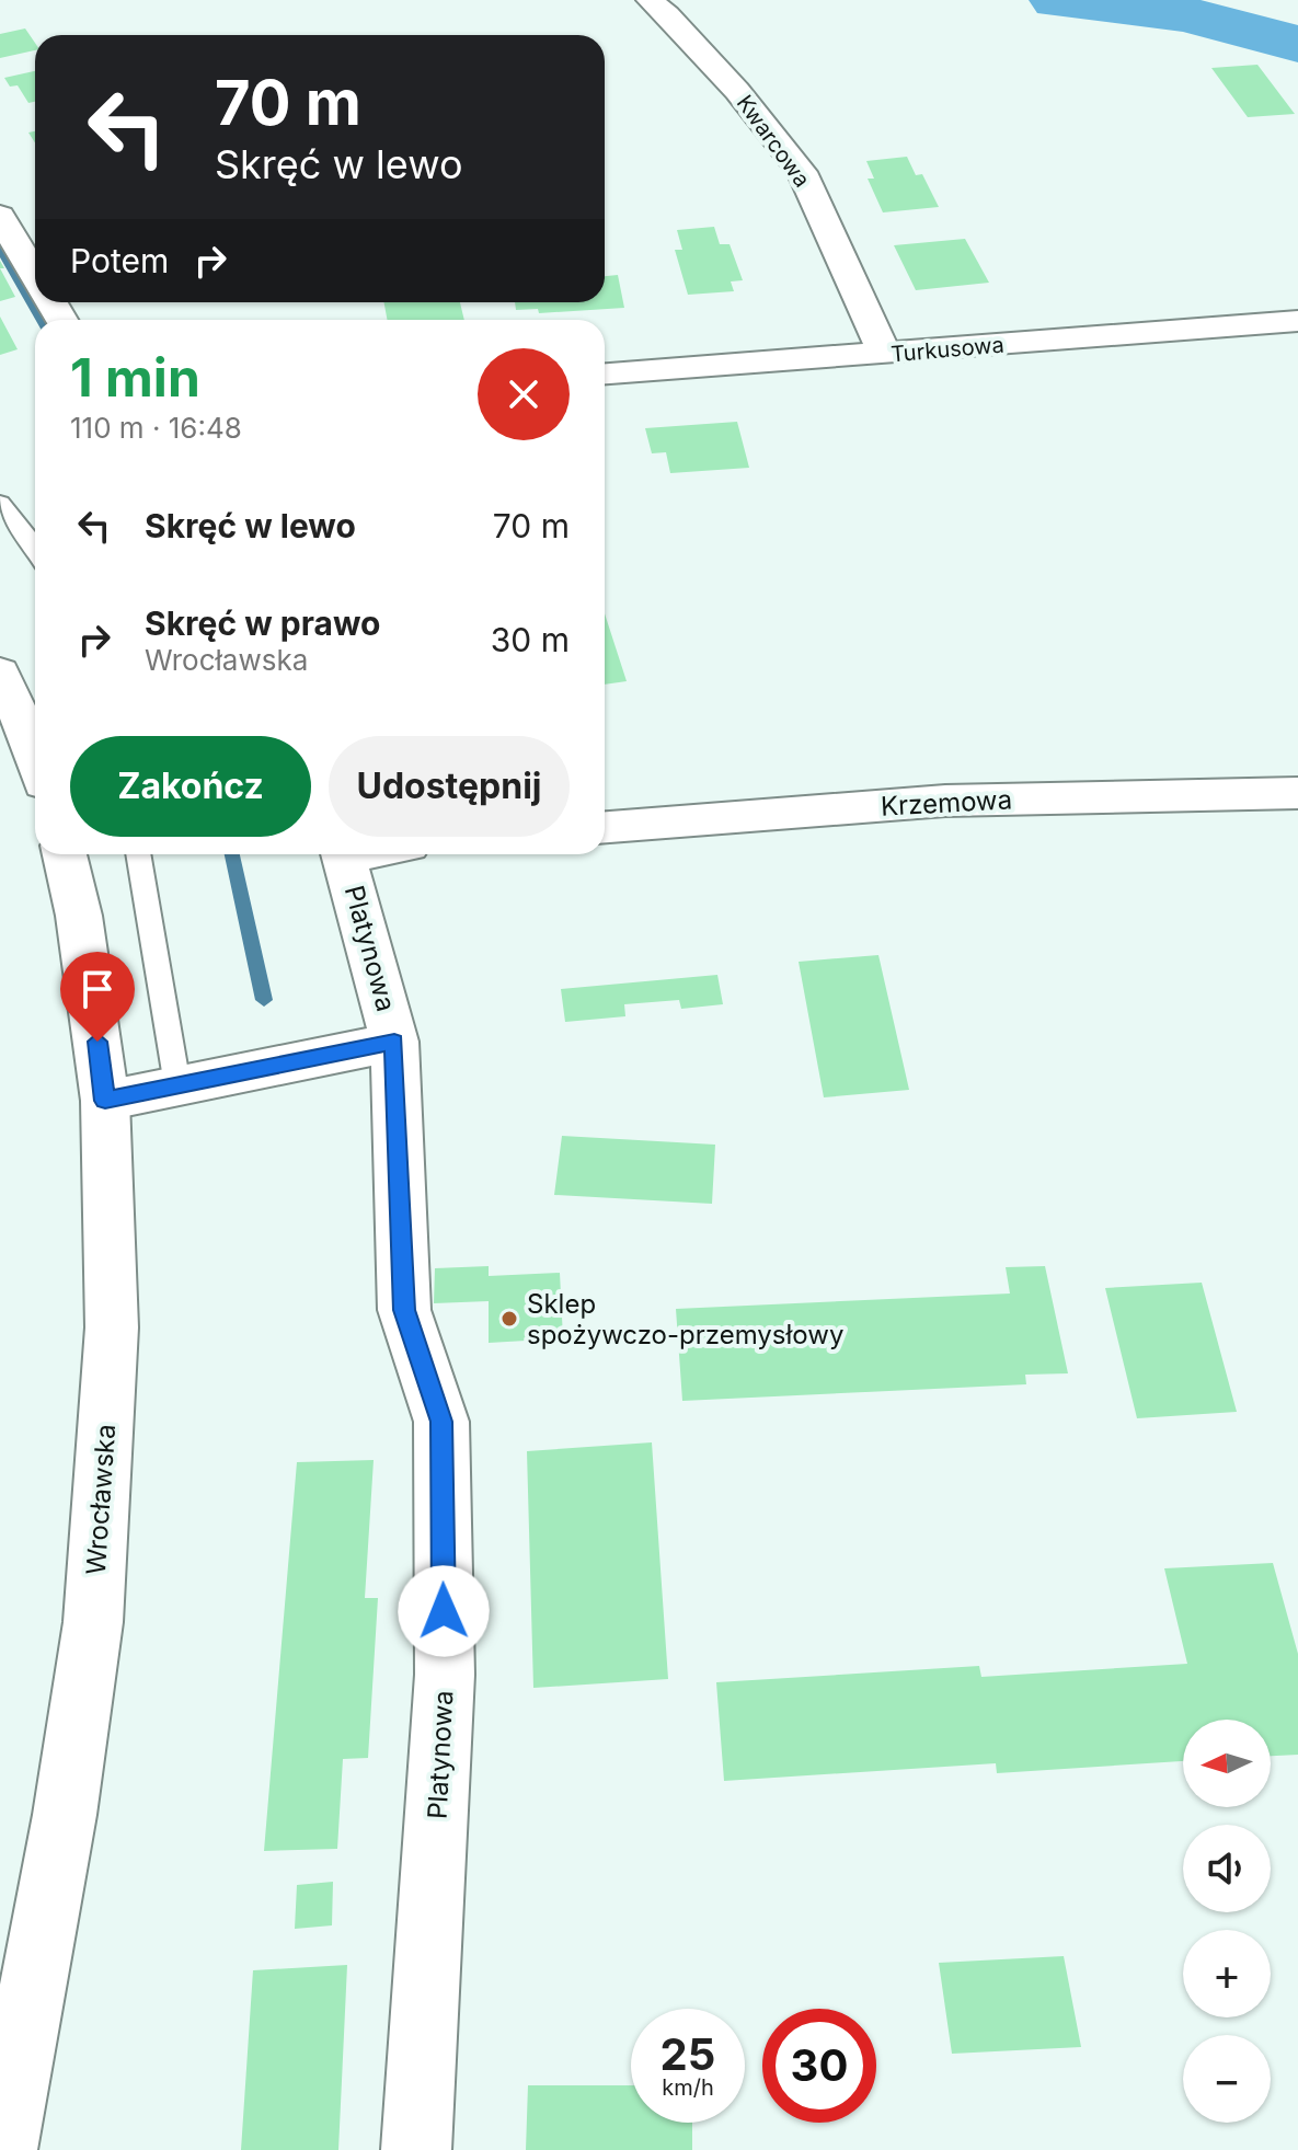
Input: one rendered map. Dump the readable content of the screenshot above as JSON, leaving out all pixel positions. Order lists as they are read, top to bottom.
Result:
{
  "streets": {
    "street": [
      "Kwarcowa",
      "Turkusowa",
      "Krzemowa",
      "Platynowa",
      "Wrocławska"
    ]
  },
  "crossings": [
    ["Kwarcowa", "Turkusowa"]
  ],
  "places": ["Sklep spożywczo-przemysłowy"],
  "north": "left",
  "page": {
    "turn": ["70 m", "Skręć w lewo"],
    "then": "Potem",
    "heading": ["1 min", "110 m · 16:48"],
    "list": [
      {
        "name": "Skręć w lewo",
        "value": "70 m"
      },
      {
        "name": "Skręć w prawo",
        "note": "Wrocławska",
        "value": "30 m"
      }
    ],
    "buttons": ["Zakończ", "Udostępnij"],
    "map_buttons": ["+", "−"],
    "speed": "25 km/h",
    "limit": "30"
  }
}
